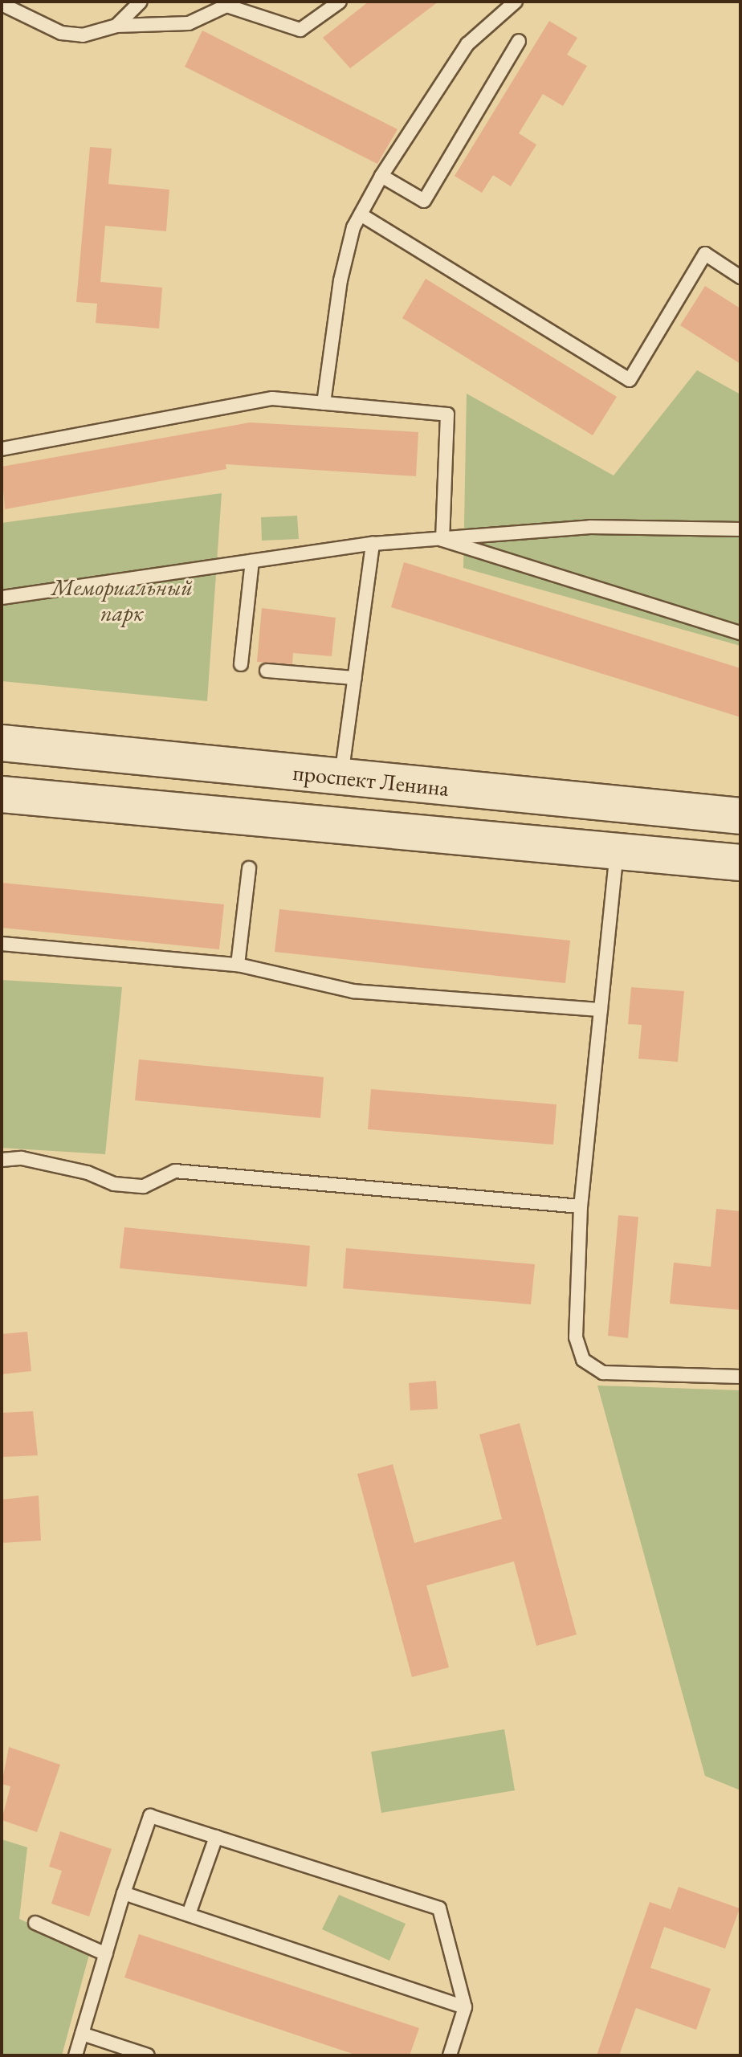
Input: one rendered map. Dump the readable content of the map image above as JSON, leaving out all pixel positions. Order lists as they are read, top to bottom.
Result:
{
  "streets": {
    "main road": ["проспект Ленина"]
  },
  "parks": ["Мемориальный парк"]
}
